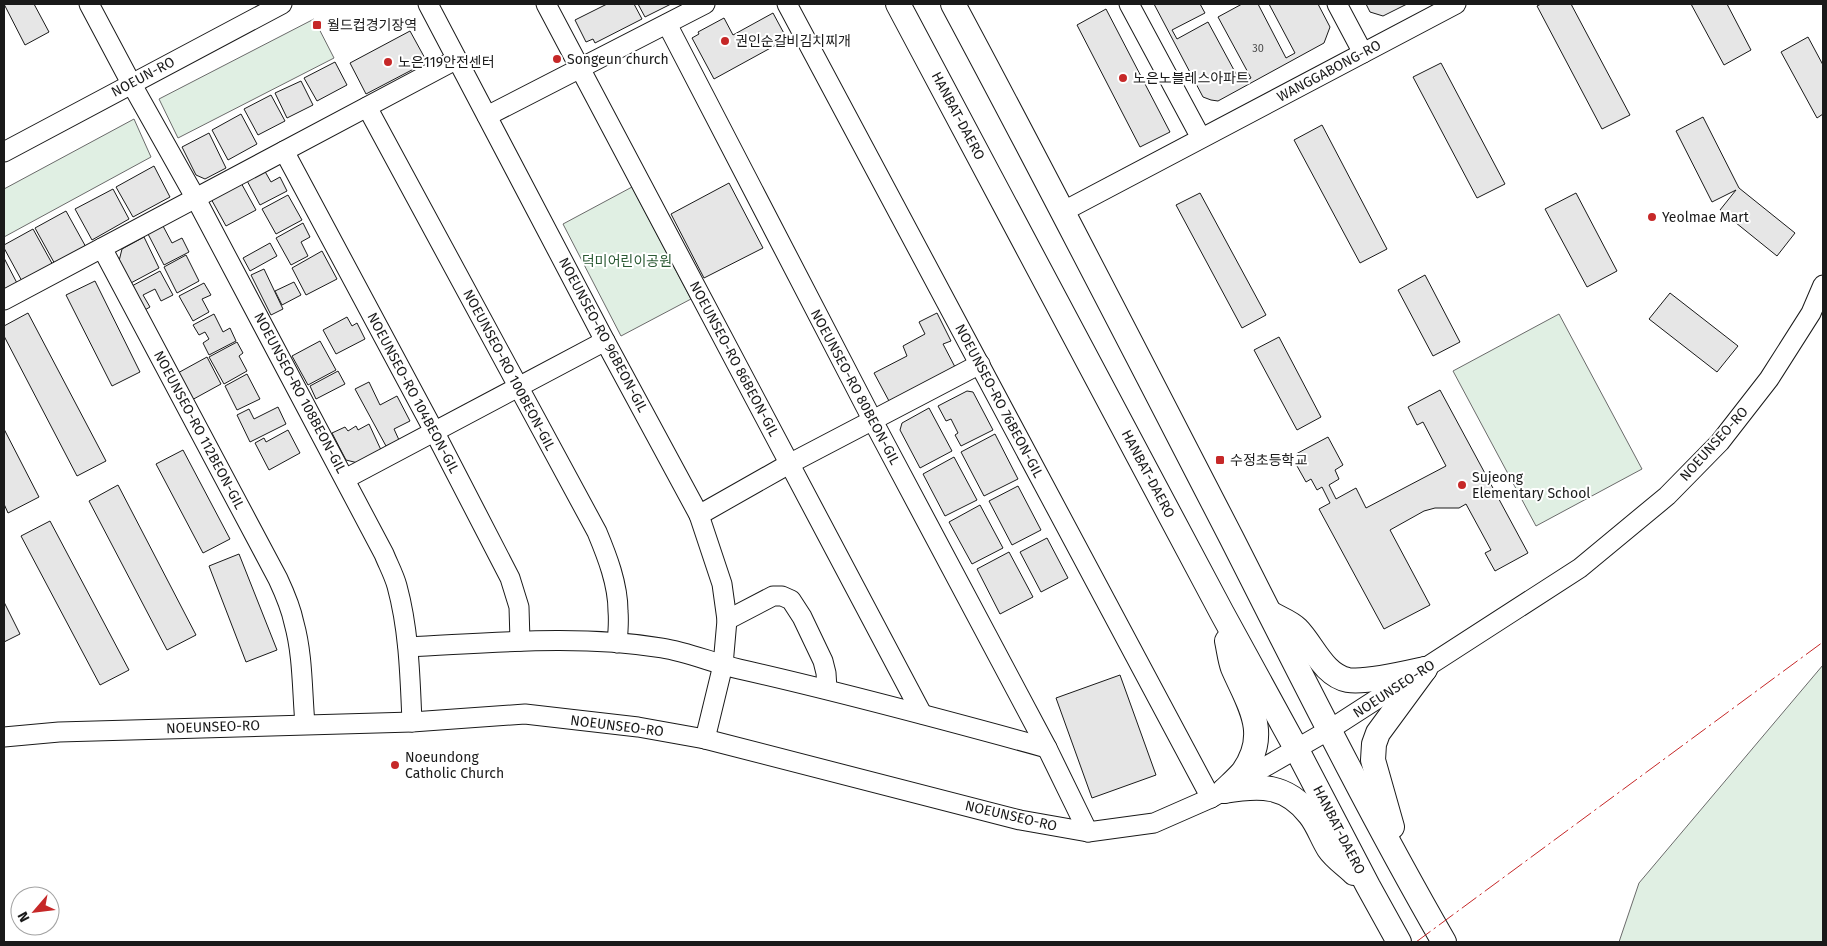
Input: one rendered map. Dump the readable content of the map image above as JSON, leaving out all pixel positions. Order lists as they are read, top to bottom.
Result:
{
  "streets": {
    "main road": ["HANBAT-DAERO"],
    "street": [
      "WANGGABONG-RO",
      "NOEUN-RO",
      "NOEUNSEO-RO 96BEON-GIL",
      "NOEUNSEO-RO 86BEON-GIL",
      "NOEUNSEO-RO 100BEON-GIL",
      "NOEUNSEO-RO 80BEON-GIL",
      "NOEUNSEO-RO 108BEON-GIL",
      "NOEUNSEO-RO 104BEON-GIL",
      "NOEUNSEO-RO 76BEON-GIL",
      "NOEUNSEO-RO 112BEON-GIL",
      "NOEUNSEO-RO"
    ]
  },
  "crossings": [
    ["NOEUN-RO", "NOEUNSEO-RO 108BEON-GIL"],
    ["HANBAT-DAERO", "NOEUNSEO-RO"],
    ["NOEUNSEO-RO 96BEON-GIL", "NOEUNSEO-RO"],
    ["NOEUNSEO-RO 80BEON-GIL", "NOEUNSEO-RO"],
    ["NOEUNSEO-RO 108BEON-GIL", "NOEUNSEO-RO"],
    ["NOEUNSEO-RO 76BEON-GIL", "NOEUNSEO-RO"],
    ["NOEUNSEO-RO 112BEON-GIL", "NOEUNSEO-RO"]
  ],
  "parks": ["덕미어린이공원"],
  "places": {
    "transit": ["월드컵경기장역", "수정초등학교"],
    "other": [
      "권인순갈비김치찌개",
      "Songeun church",
      "노은119안전센터",
      "노은노블레스아파트",
      "Yeolmae Mart",
      "Sujeong Elementary School",
      "Noeundong Catholic Church"
    ]
  },
  "house_numbers": ["30"],
  "north": "bottom left"
}
